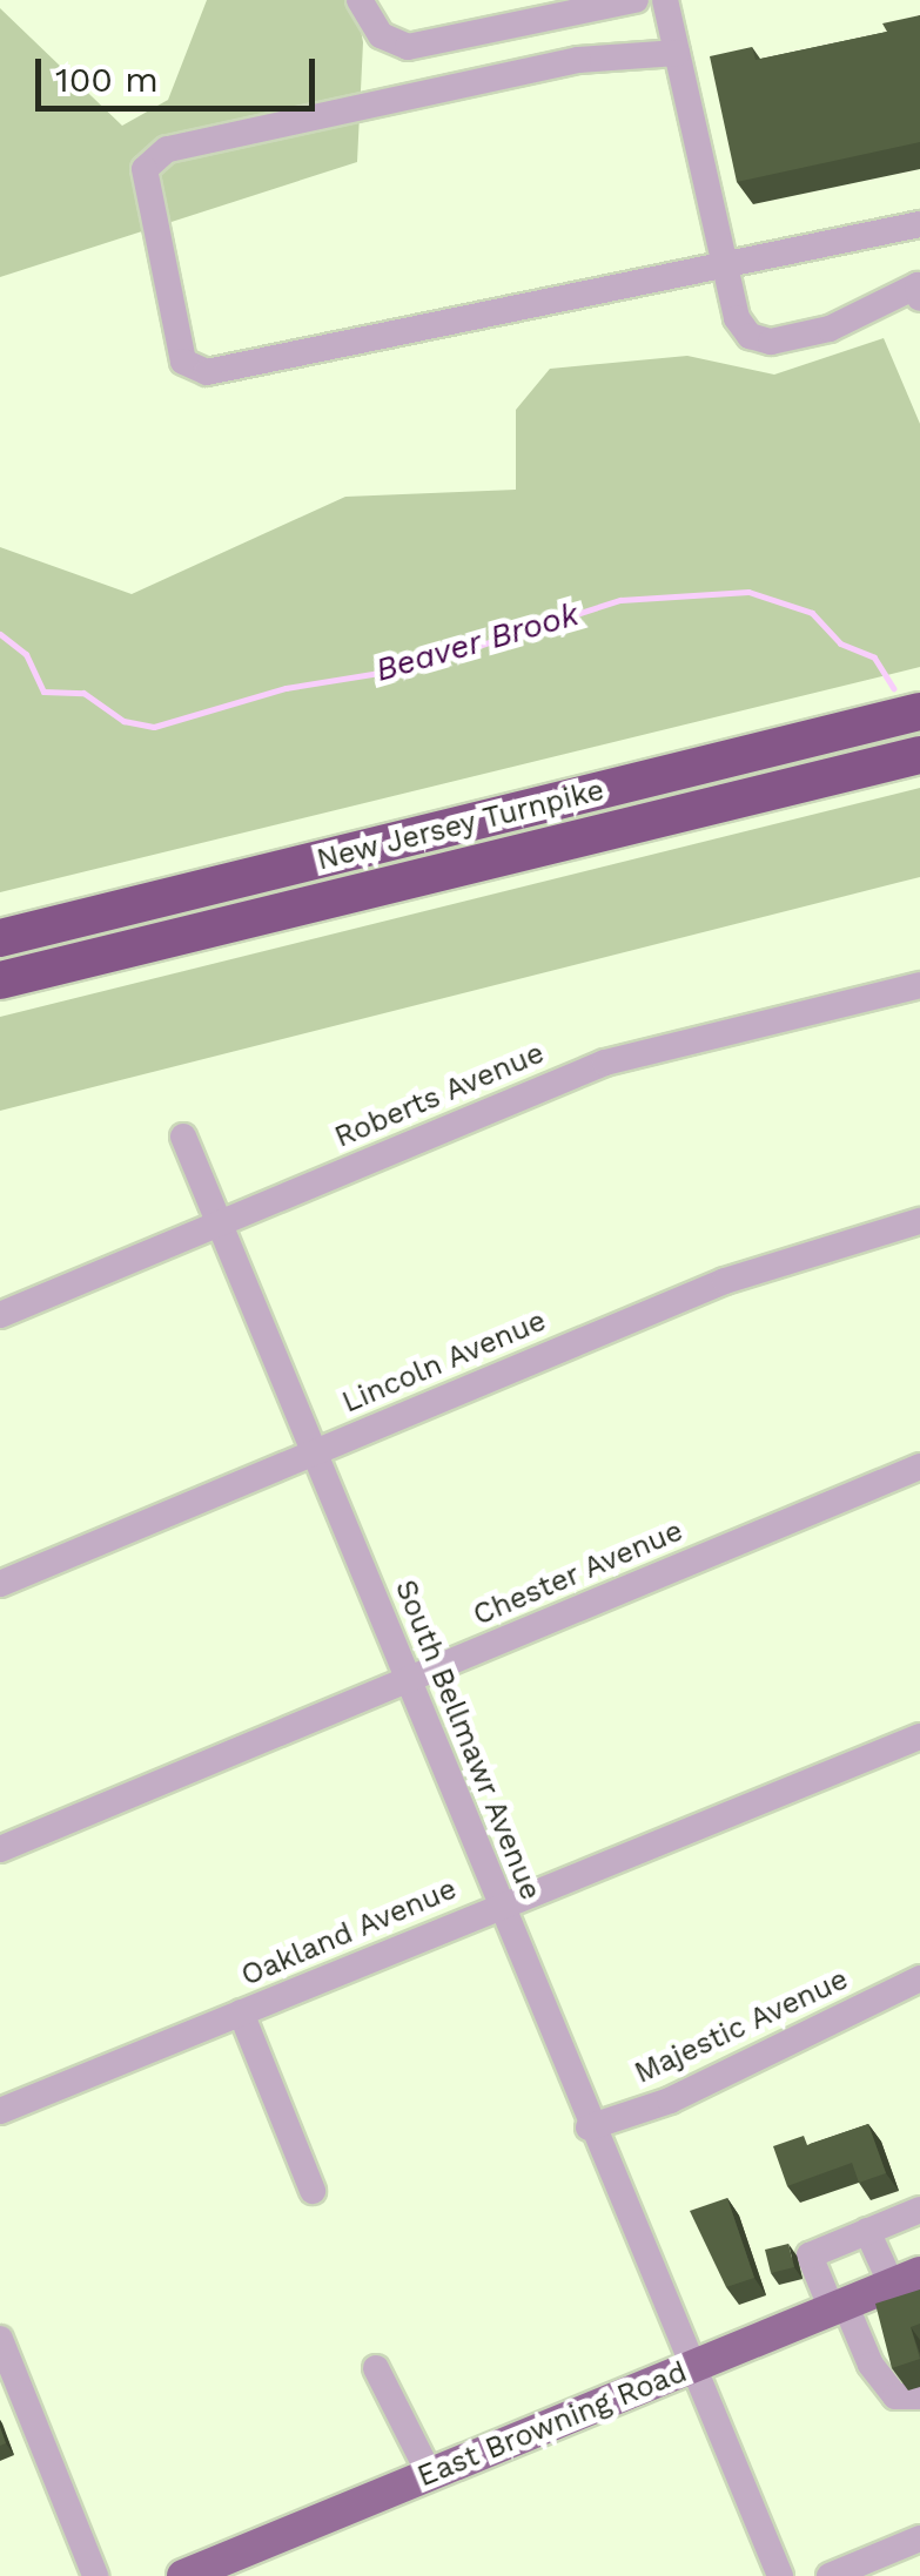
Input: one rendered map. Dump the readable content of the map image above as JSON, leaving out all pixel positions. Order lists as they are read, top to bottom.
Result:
{
  "streets": {
    "highway": ["New Jersey Turnpike"],
    "main road": ["East Browning Road"],
    "street": [
      "Roberts Avenue",
      "Lincoln Avenue",
      "Chester Avenue",
      "South Bellmawr Avenue",
      "Oakland Avenue",
      "Majestic Avenue"
    ]
  },
  "crossings": [
    ["Roberts Avenue", "South Bellmawr Avenue"],
    ["Lincoln Avenue", "South Bellmawr Avenue"],
    ["Chester Avenue", "South Bellmawr Avenue"],
    ["South Bellmawr Avenue", "Oakland Avenue"],
    ["South Bellmawr Avenue", "Majestic Avenue"],
    ["South Bellmawr Avenue", "East Browning Road"]
  ],
  "water": ["Beaver Brook"],
  "scale_bar": "100 m"
}
